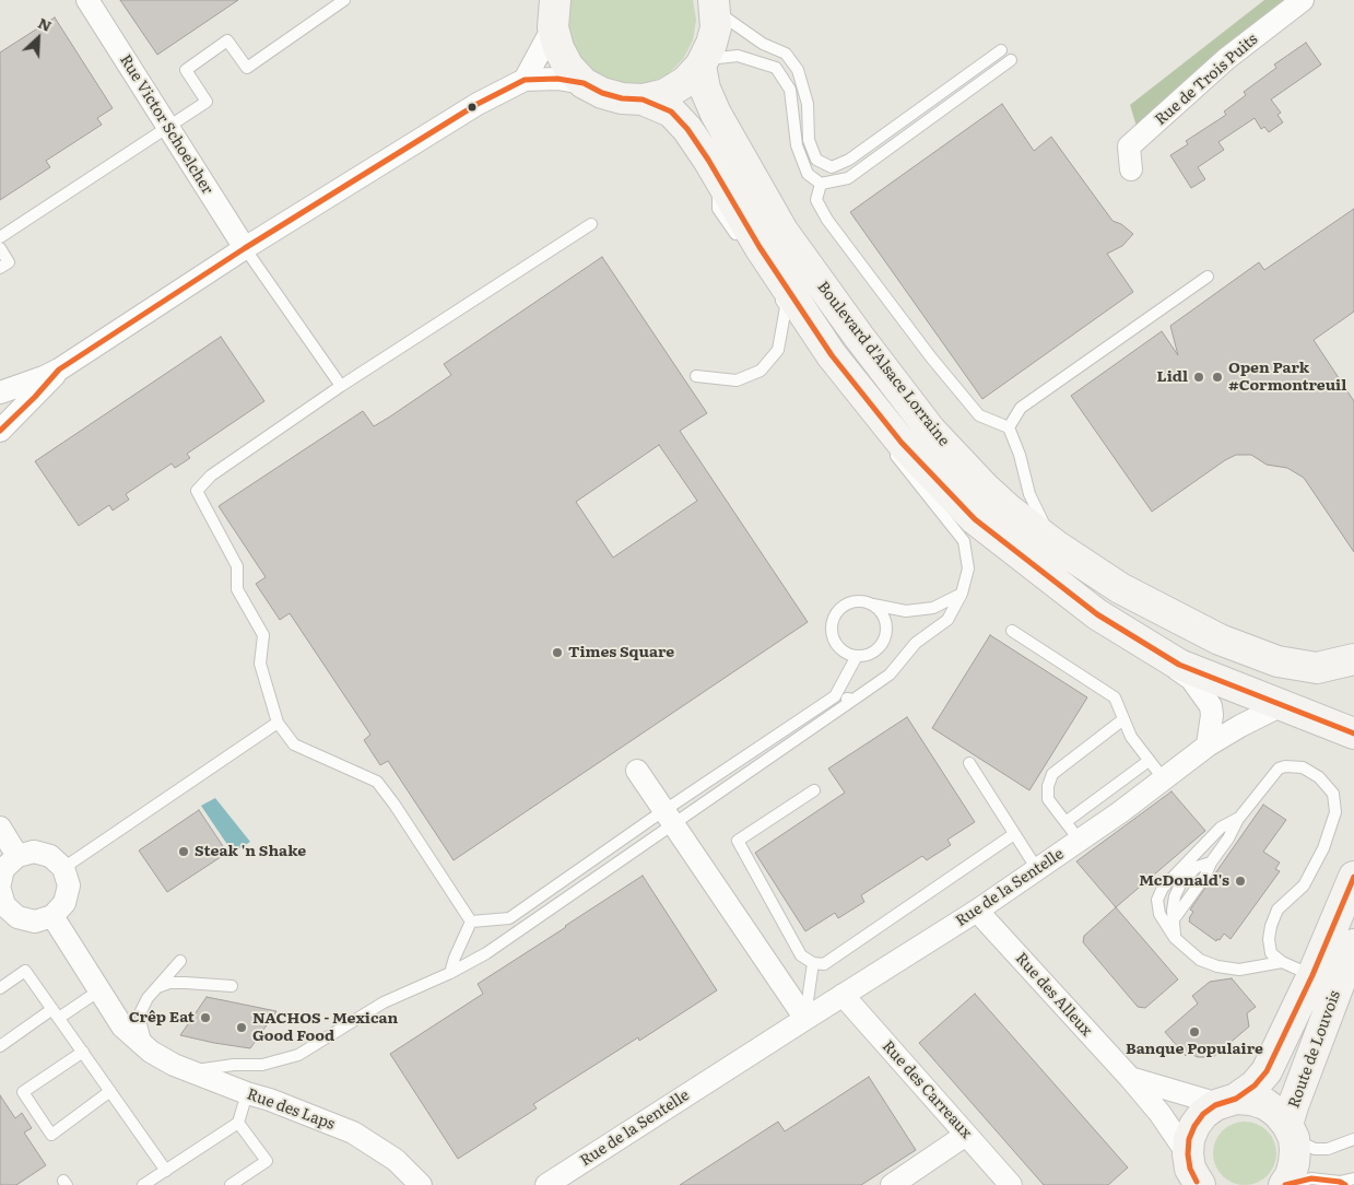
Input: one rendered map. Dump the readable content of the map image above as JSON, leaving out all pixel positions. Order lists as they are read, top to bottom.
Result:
{
  "streets": {
    "main road": ["Boulevard d'Alsace Lorraine", "Route de Louvois"],
    "street": [
      "Rue de Trois Puits",
      "Rue Victor Schoelcher",
      "Rue de la Sentelle",
      "Rue des Alleux",
      "Rue des Carreaux",
      "Rue des Laps"
    ]
  },
  "crossings": [
    ["Boulevard d'Alsace Lorraine", "Rue de la Sentelle"],
    ["Rue de la Sentelle", "Rue des Alleux"],
    ["Rue de la Sentelle", "Rue des Carreaux"],
    ["Rue des Alleux", "Route de Louvois"]
  ],
  "places": [
    "Lidl",
    "Open Park #Cormontreuil",
    "Times Square",
    "Steak 'n Shake",
    "McDonald's",
    "Crêp Eat",
    "NACHOS - Mexican Good Food",
    "Banque Populaire"
  ],
  "north": "top right"
}
